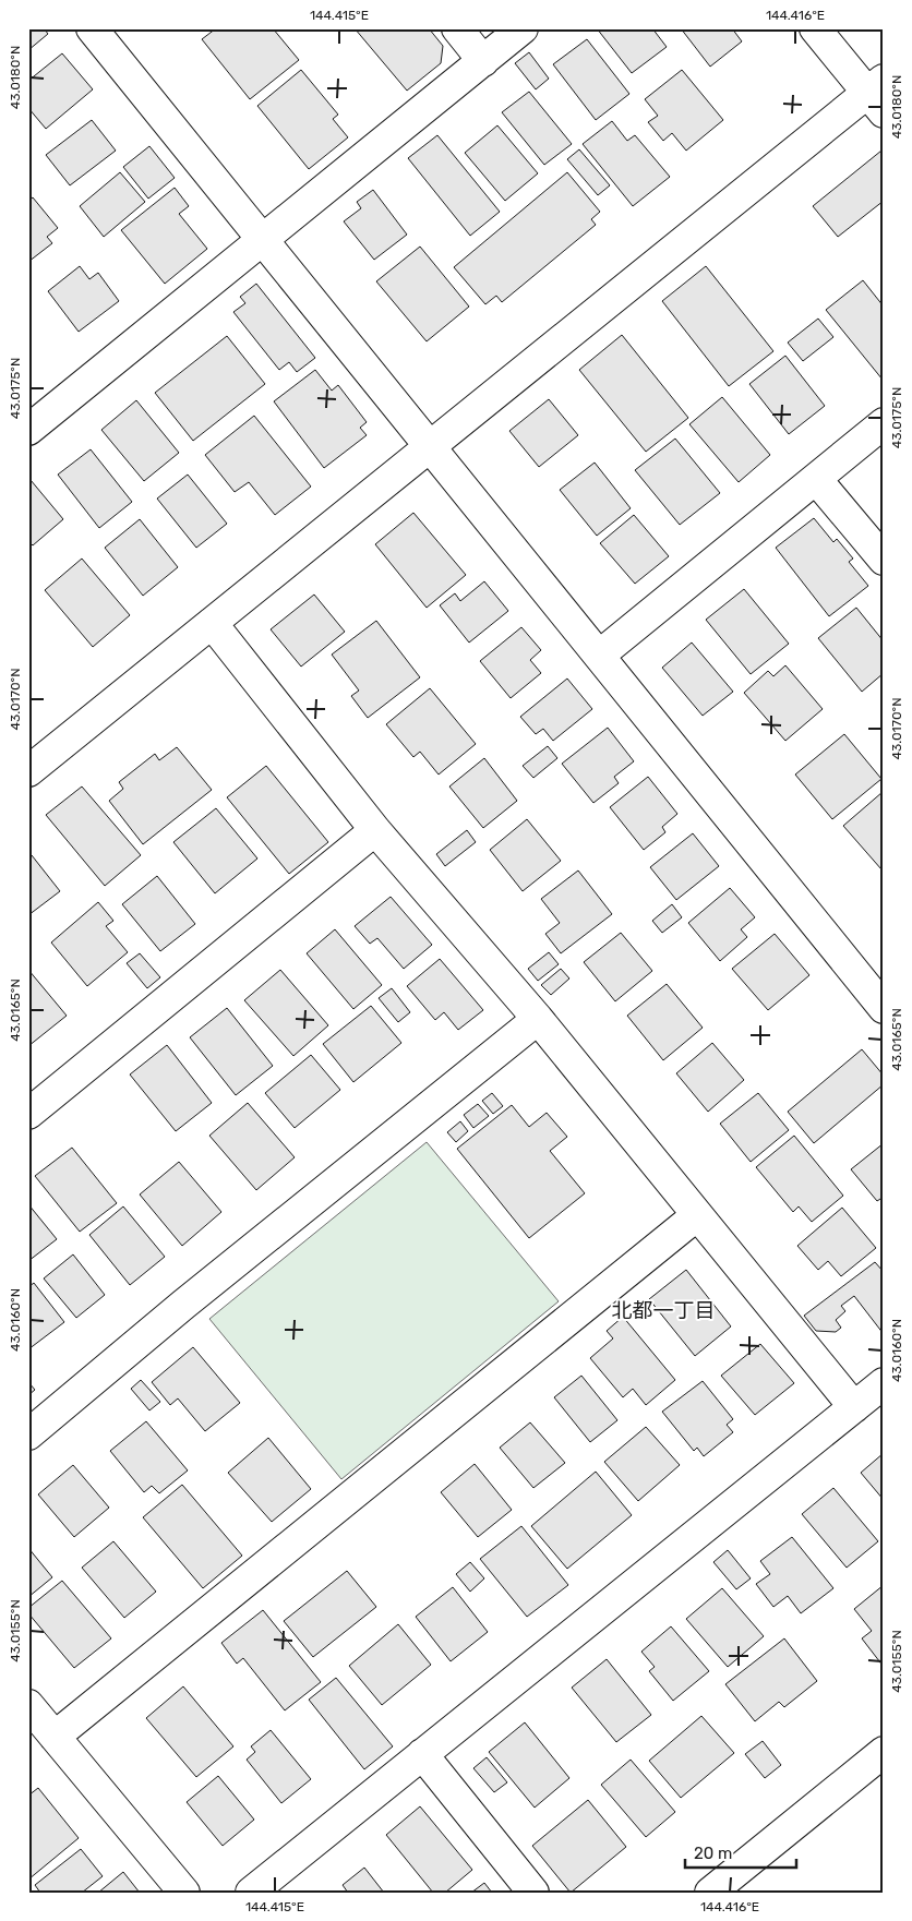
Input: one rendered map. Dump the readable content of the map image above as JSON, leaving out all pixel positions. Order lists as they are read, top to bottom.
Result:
{
  "districts": ["北都一丁目"],
  "scale_bar": "20 m",
  "coordinates": [
    "144.415°E",
    "144.416°E",
    "43.0180°N",
    "43.0175°N",
    "43.0170°N",
    "43.0165°N",
    "43.0160°N",
    "43.0155°N"
  ]
}
